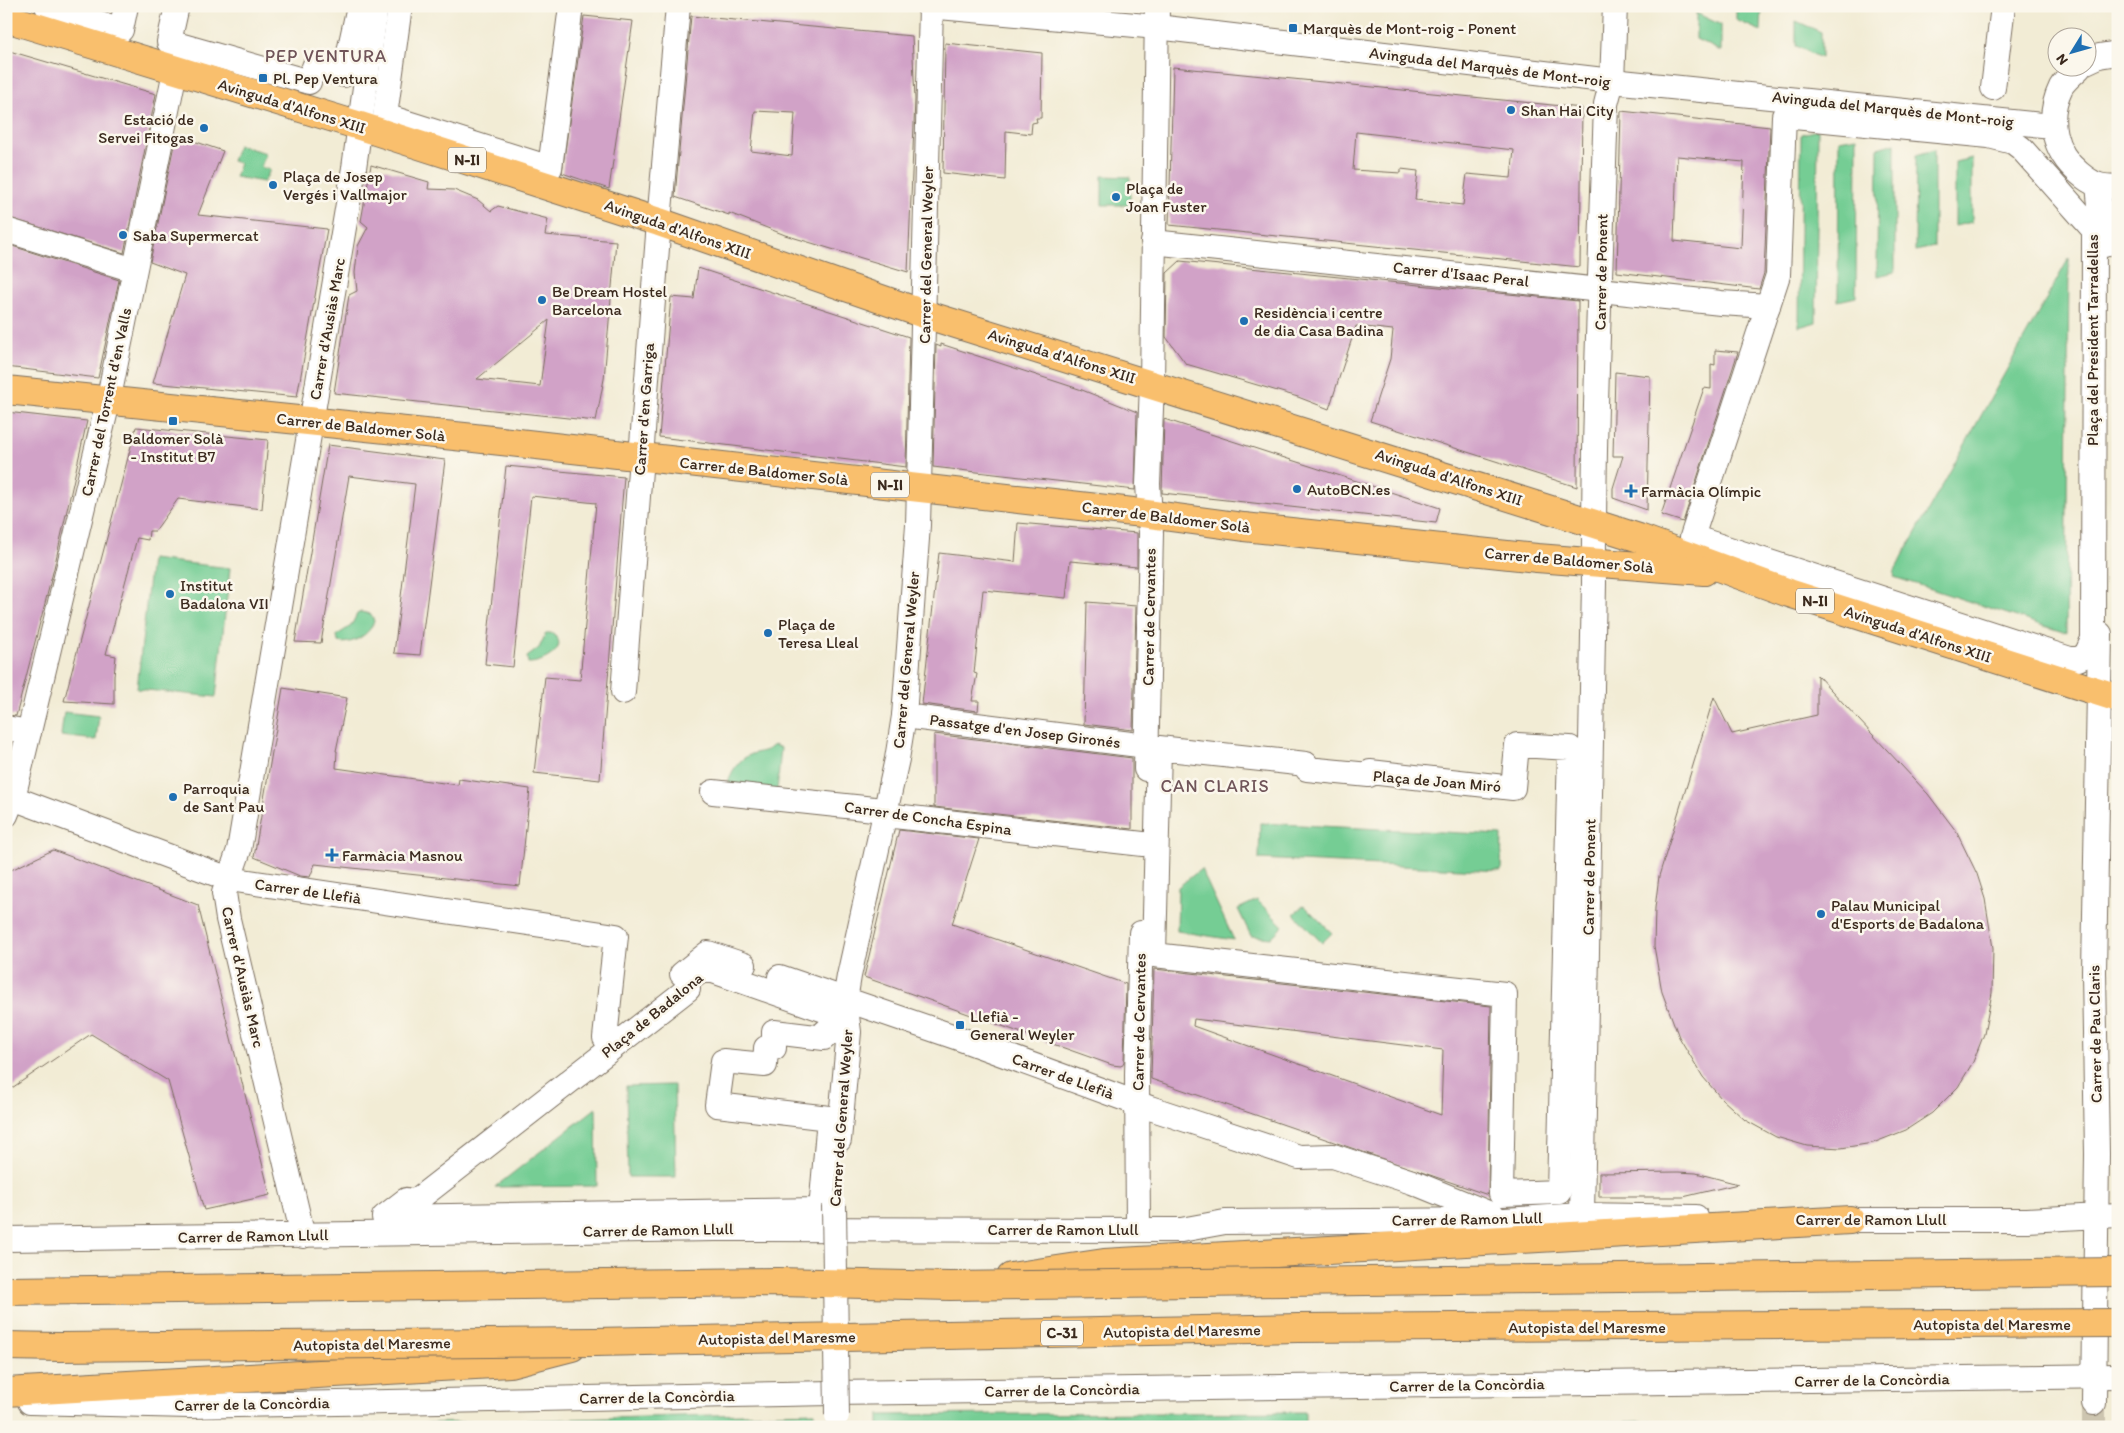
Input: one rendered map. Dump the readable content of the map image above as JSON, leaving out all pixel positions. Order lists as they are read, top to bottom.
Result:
{
  "streets": {
    "main road": [
      "Avinguda d'Alfons XIII",
      "N-II",
      "Carrer de Baldomer Solà",
      "Autopista del Maresme",
      "C-31"
    ],
    "street": [
      "Avinguda del Marquès de Mont-roig",
      "Carrer del General Weyler",
      "Carrer de Ponent",
      "Carrer d'Isaac Peral",
      "Carrer d'Ausiàs Marc",
      "Plaça del President Tarradellas",
      "Carrer del Torrent d'en Valls",
      "Carrer d'en Garriga",
      "Carrer de Cervantes",
      "Passatge d'en Josep Gironés",
      "Plaça de Joan Miró",
      "Carrer de Concha Espina",
      "Carrer de Llefià",
      "Plaça de Badalona",
      "Carrer de Pau Claris",
      "Carrer de Ramon Llull",
      "Carrer de la Concòrdia"
    ]
  },
  "crossings": [
    ["Avinguda del Marquès de Mont-roig", "Carrer del General Weyler"],
    ["Avinguda del Marquès de Mont-roig", "Carrer de Ponent"],
    ["Avinguda del Marquès de Mont-roig", "Carrer de Cervantes"],
    ["Avinguda d'Alfons XIII", "Carrer del General Weyler"],
    ["Avinguda d'Alfons XIII", "Carrer de Ponent"],
    ["Avinguda d'Alfons XIII", "Carrer d'Ausiàs Marc"],
    ["Avinguda d'Alfons XIII", "Carrer del Torrent d'en Valls"],
    ["Avinguda d'Alfons XIII", "Carrer d'en Garriga"],
    ["Avinguda d'Alfons XIII", "Carrer de Baldomer Solà"],
    ["Avinguda d'Alfons XIII", "Carrer de Cervantes"],
    ["Avinguda d'Alfons XIII", "Carrer de Pau Claris"],
    ["Carrer del General Weyler", "Carrer de Baldomer Solà"],
    ["Carrer del General Weyler", "Passatge d'en Josep Gironés"],
    ["Carrer del General Weyler", "Carrer de Concha Espina"],
    ["Carrer del General Weyler", "Carrer de Llefià"],
    ["Carrer de Ponent", "Carrer d'Isaac Peral"],
    ["Carrer de Ponent", "Carrer de Baldomer Solà"],
    ["Carrer de Ponent", "Carrer de Ramon Llull"],
    ["Carrer d'Isaac Peral", "Plaça del President Tarradellas"],
    ["Carrer d'Isaac Peral", "Carrer de Cervantes"],
    ["Carrer d'Ausiàs Marc", "Carrer de Baldomer Solà"],
    ["Carrer d'Ausiàs Marc", "Carrer de Llefià"],
    ["Carrer d'Ausiàs Marc", "Carrer de Ramon Llull"],
    ["Carrer del Torrent d'en Valls", "Carrer de Baldomer Solà"],
    ["Carrer del Torrent d'en Valls", "Carrer de Llefià"],
    ["Carrer d'en Garriga", "Carrer de Baldomer Solà"],
    ["Carrer de Baldomer Solà", "Carrer de Cervantes"],
    ["Carrer de Cervantes", "Passatge d'en Josep Gironés"],
    ["Carrer de Cervantes", "Carrer de Concha Espina"],
    ["Carrer de Cervantes", "Carrer de Llefià"],
    ["Carrer de Cervantes", "Carrer de Ramon Llull"],
    ["Carrer de Llefià", "Plaça de Badalona"],
    ["Carrer de Llefià", "Carrer de Ramon Llull"],
    ["Plaça de Badalona", "Carrer de Ramon Llull"],
    ["Carrer de Pau Claris", "Carrer de Ramon Llull"],
    ["Carrer de Pau Claris", "Carrer de la Concòrdia"]
  ],
  "districts": ["PEP VENTURA", "CAN CLARIS"],
  "places": {
    "transit": [
      "Marquès de Mont-roig - Ponent",
      "Pl. Pep Ventura",
      "Baldomer Solà - Institut B7",
      "Llefià - General Weyler"
    ],
    "other": [
      "Shan Hai City",
      "Estació de Servei Fitogas",
      "Plaça de Josep Vergés i Vallmajor",
      "Plaça de Joan Fuster",
      "Saba Supermercat",
      "Be Dream Hostel Barcelona",
      "Residència i centre de dia Casa Badina",
      "AutoBCN.es",
      "Institut Badalona VII",
      "Plaça de Teresa Lleal",
      "Parroquia de Sant Pau",
      "Palau Municipal d'Esports de Badalona"
    ],
    "health": ["Farmàcia Olímpic", "Farmàcia Masnou"]
  },
  "north": "bottom left"
}
